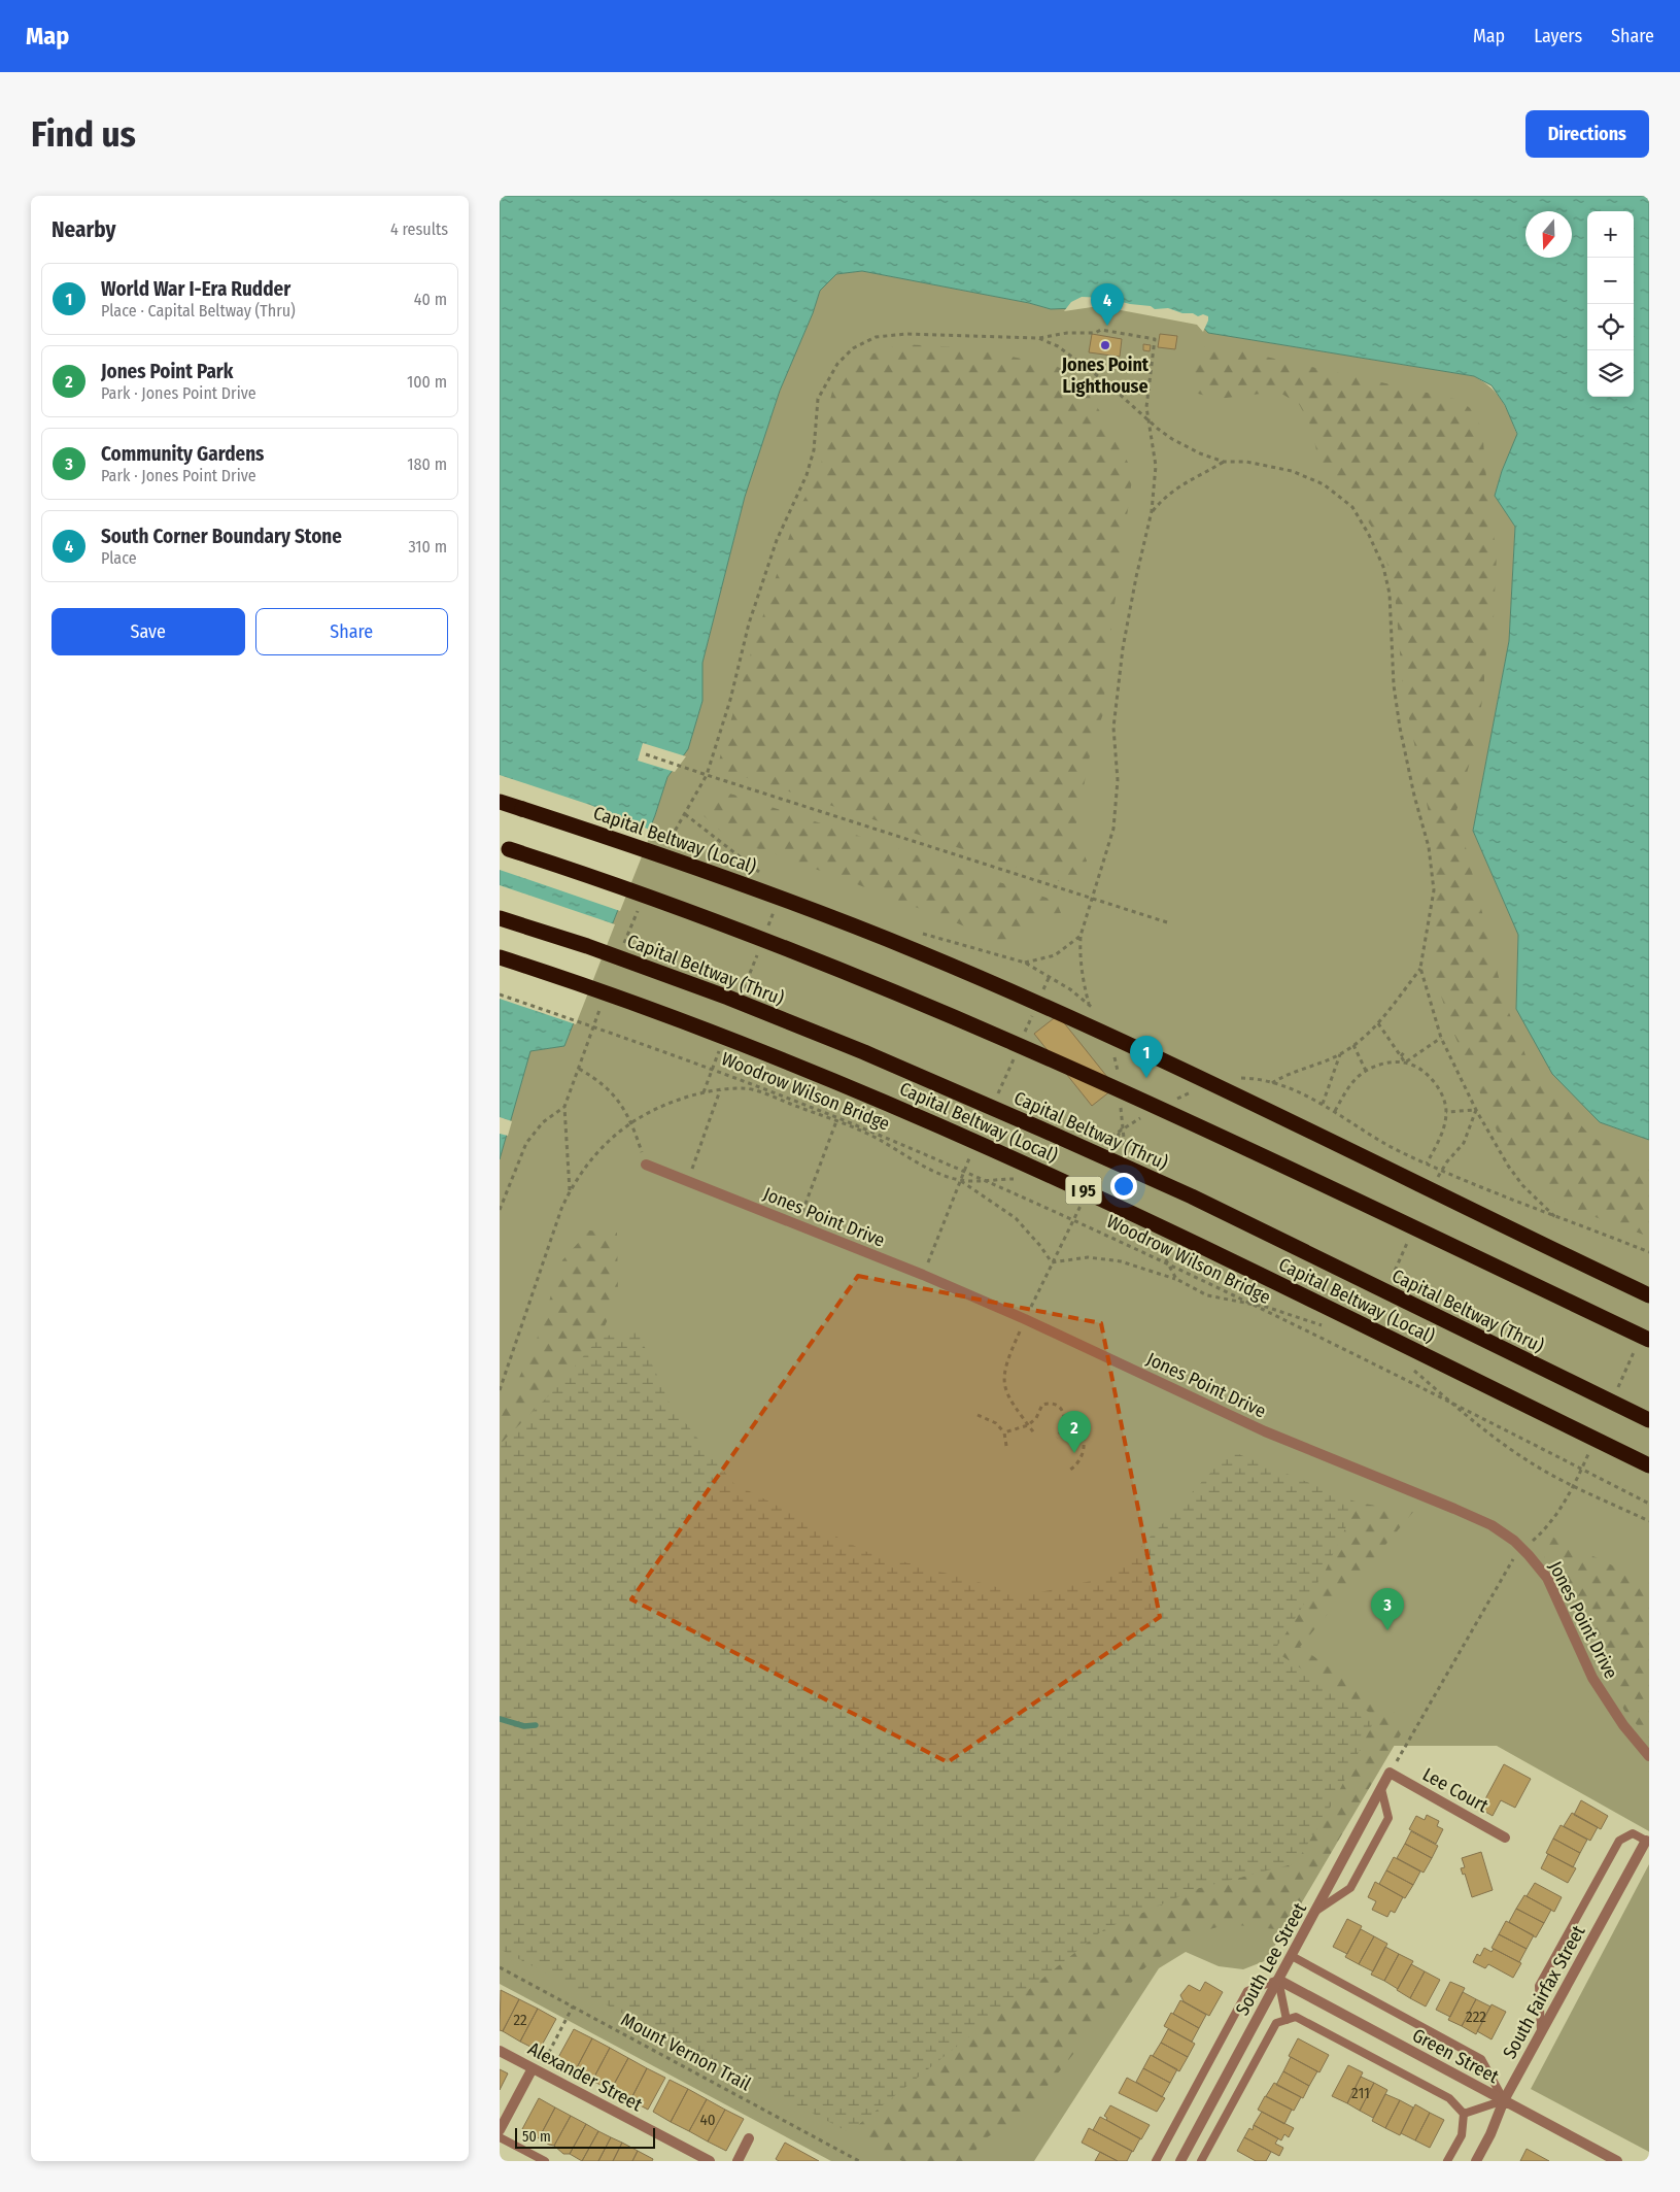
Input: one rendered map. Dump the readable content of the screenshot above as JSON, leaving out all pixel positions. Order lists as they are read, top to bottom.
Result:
{
  "streets": {
    "highway": ["Capital Beltway (Local)", "Capital Beltway (Thru)", "I 95"],
    "street": [
      "Jones Point Drive",
      "Lee Court",
      "South Lee Street",
      "South Fairfax Street",
      "Green Street",
      "Alexander Street"
    ],
    "path": ["Woodrow Wilson Bridge", "Mount Vernon Trail"]
  },
  "crossings": [
    ["Lee Court", "South Lee Street"],
    ["South Lee Street", "Green Street"],
    ["South Fairfax Street", "Green Street"]
  ],
  "places": ["Jones Point Lighthouse"],
  "house_numbers": [
    "222",
    "22",
    "211",
    "40"
  ],
  "scale_bar": "50 m",
  "north": "bottom",
  "page": {
    "header": "Map",
    "nav": ["Map", "Layers", "Share"],
    "buttons": [
      "Directions",
      ["Save", "Share"]
    ],
    "title": "Find us",
    "heading": ["Nearby", "4 results"],
    "map_buttons": ["+", "−"],
    "list": [
      {
        "mark": "1",
        "name": "World War I-Era Rudder",
        "note": "Place · Capital Beltway (Thru)",
        "value": "40 m"
      },
      {
        "mark": "2",
        "name": "Jones Point Park",
        "note": "Park · Jones Point Drive",
        "value": "100 m"
      },
      {
        "mark": "3",
        "name": "Community Gardens",
        "note": "Park · Jones Point Drive",
        "value": "180 m"
      },
      {
        "mark": "4",
        "name": "South Corner Boundary Stone",
        "note": "Place",
        "value": "310 m"
      }
    ],
    "pins": [
      "4",
      "1",
      "2",
      "3"
    ],
    "scale": "50 m"
  }
}
